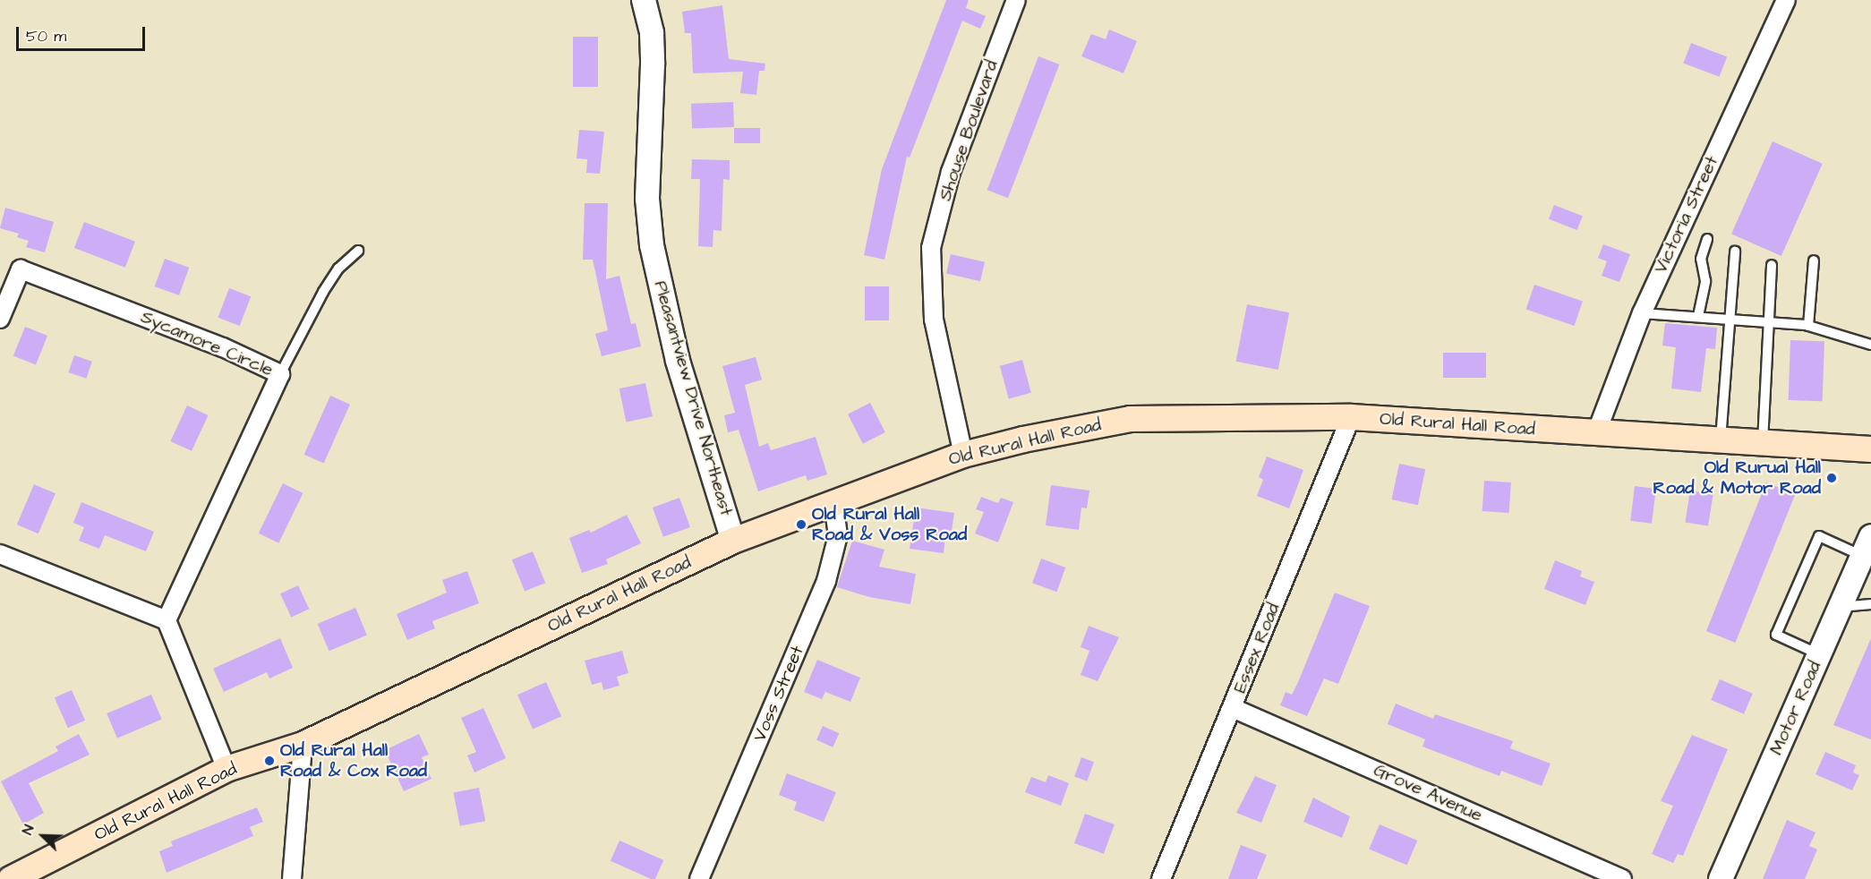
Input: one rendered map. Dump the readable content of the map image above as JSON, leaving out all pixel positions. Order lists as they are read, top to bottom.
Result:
{
  "streets": {
    "main road": ["Old Rural Hall Road"],
    "street": [
      "Shouse Boulevard",
      "Victoria Street",
      "Sycamore Circle",
      "Pleasantview Drive Northeast",
      "Essex Road",
      "Voss Street",
      "Motor Road",
      "Grove Avenue"
    ]
  },
  "crossings": [
    ["Shouse Boulevard", "Old Rural Hall Road"],
    ["Victoria Street", "Old Rural Hall Road"],
    ["Pleasantview Drive Northeast", "Old Rural Hall Road"],
    ["Old Rural Hall Road", "Essex Road"],
    ["Old Rural Hall Road", "Voss Street"],
    ["Essex Road", "Grove Avenue"]
  ],
  "places": ["Old Rurual Hall Road & Motor Road", "Old Rural Hall Road & Voss Road", "Old Rural Hall Road & Cox Road"],
  "scale_bar": "50 m",
  "north": "top left"
}
